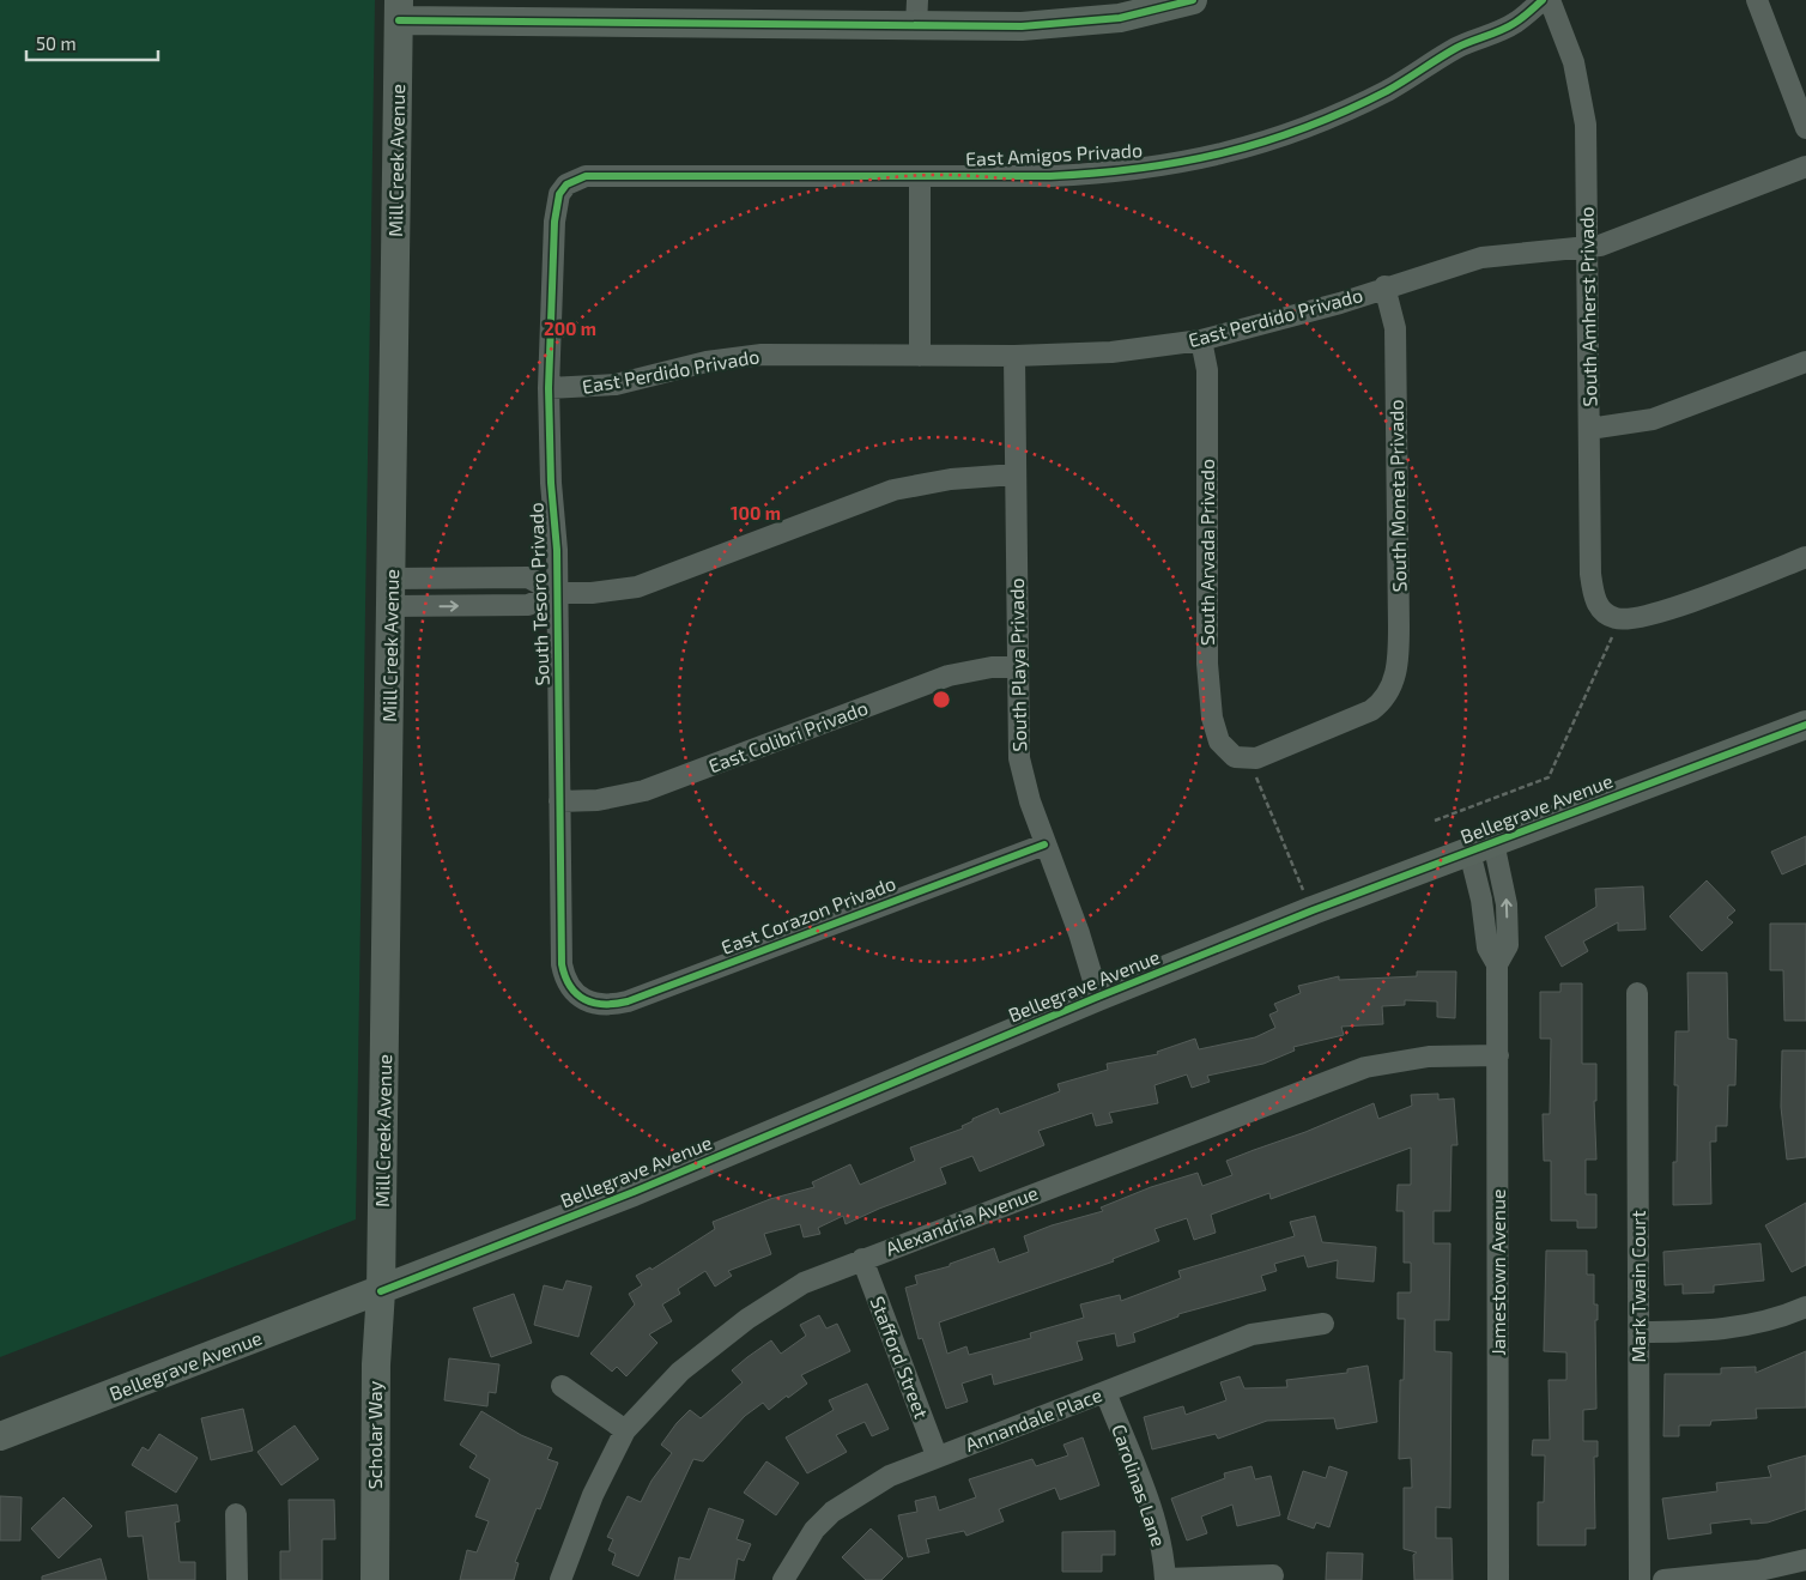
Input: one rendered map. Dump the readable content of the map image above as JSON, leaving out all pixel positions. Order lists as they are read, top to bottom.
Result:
{
  "streets": {
    "street": [
      "East Amigos Privado",
      "Mill Creek Avenue",
      "South Amherst Privado",
      "East Perdido Privado",
      "South Moneta Privado",
      "South Arvada Privado",
      "South Tesoro Privado",
      "South Playa Privado",
      "East Colibri Privado",
      "Bellegrave Avenue",
      "East Corazon Privado",
      "Alexandria Avenue",
      "Jamestown Avenue",
      "Mark Twain Court",
      "Stafford Street",
      "Annandale Place",
      "Scholar Way",
      "Carolinas Lane"
    ]
  },
  "crossings": [
    ["East Amigos Privado", "South Tesoro Privado"],
    ["Mill Creek Avenue", "Bellegrave Avenue"],
    ["Mill Creek Avenue", "Scholar Way"],
    ["South Amherst Privado", "East Perdido Privado"],
    ["East Perdido Privado", "South Moneta Privado"],
    ["East Perdido Privado", "South Arvada Privado"],
    ["East Perdido Privado", "South Tesoro Privado"],
    ["East Perdido Privado", "South Playa Privado"],
    ["South Moneta Privado", "South Arvada Privado"],
    ["South Tesoro Privado", "East Colibri Privado"],
    ["South Tesoro Privado", "East Corazon Privado"],
    ["South Playa Privado", "East Colibri Privado"],
    ["South Playa Privado", "Bellegrave Avenue"],
    ["South Playa Privado", "East Corazon Privado"],
    ["Bellegrave Avenue", "Jamestown Avenue"],
    ["Bellegrave Avenue", "Scholar Way"],
    ["Alexandria Avenue", "Jamestown Avenue"],
    ["Alexandria Avenue", "Stafford Street"],
    ["Stafford Street", "Annandale Place"],
    ["Annandale Place", "Carolinas Lane"]
  ],
  "scale_bar": "50 m",
  "rings": ["200 m", "100 m"]
}
